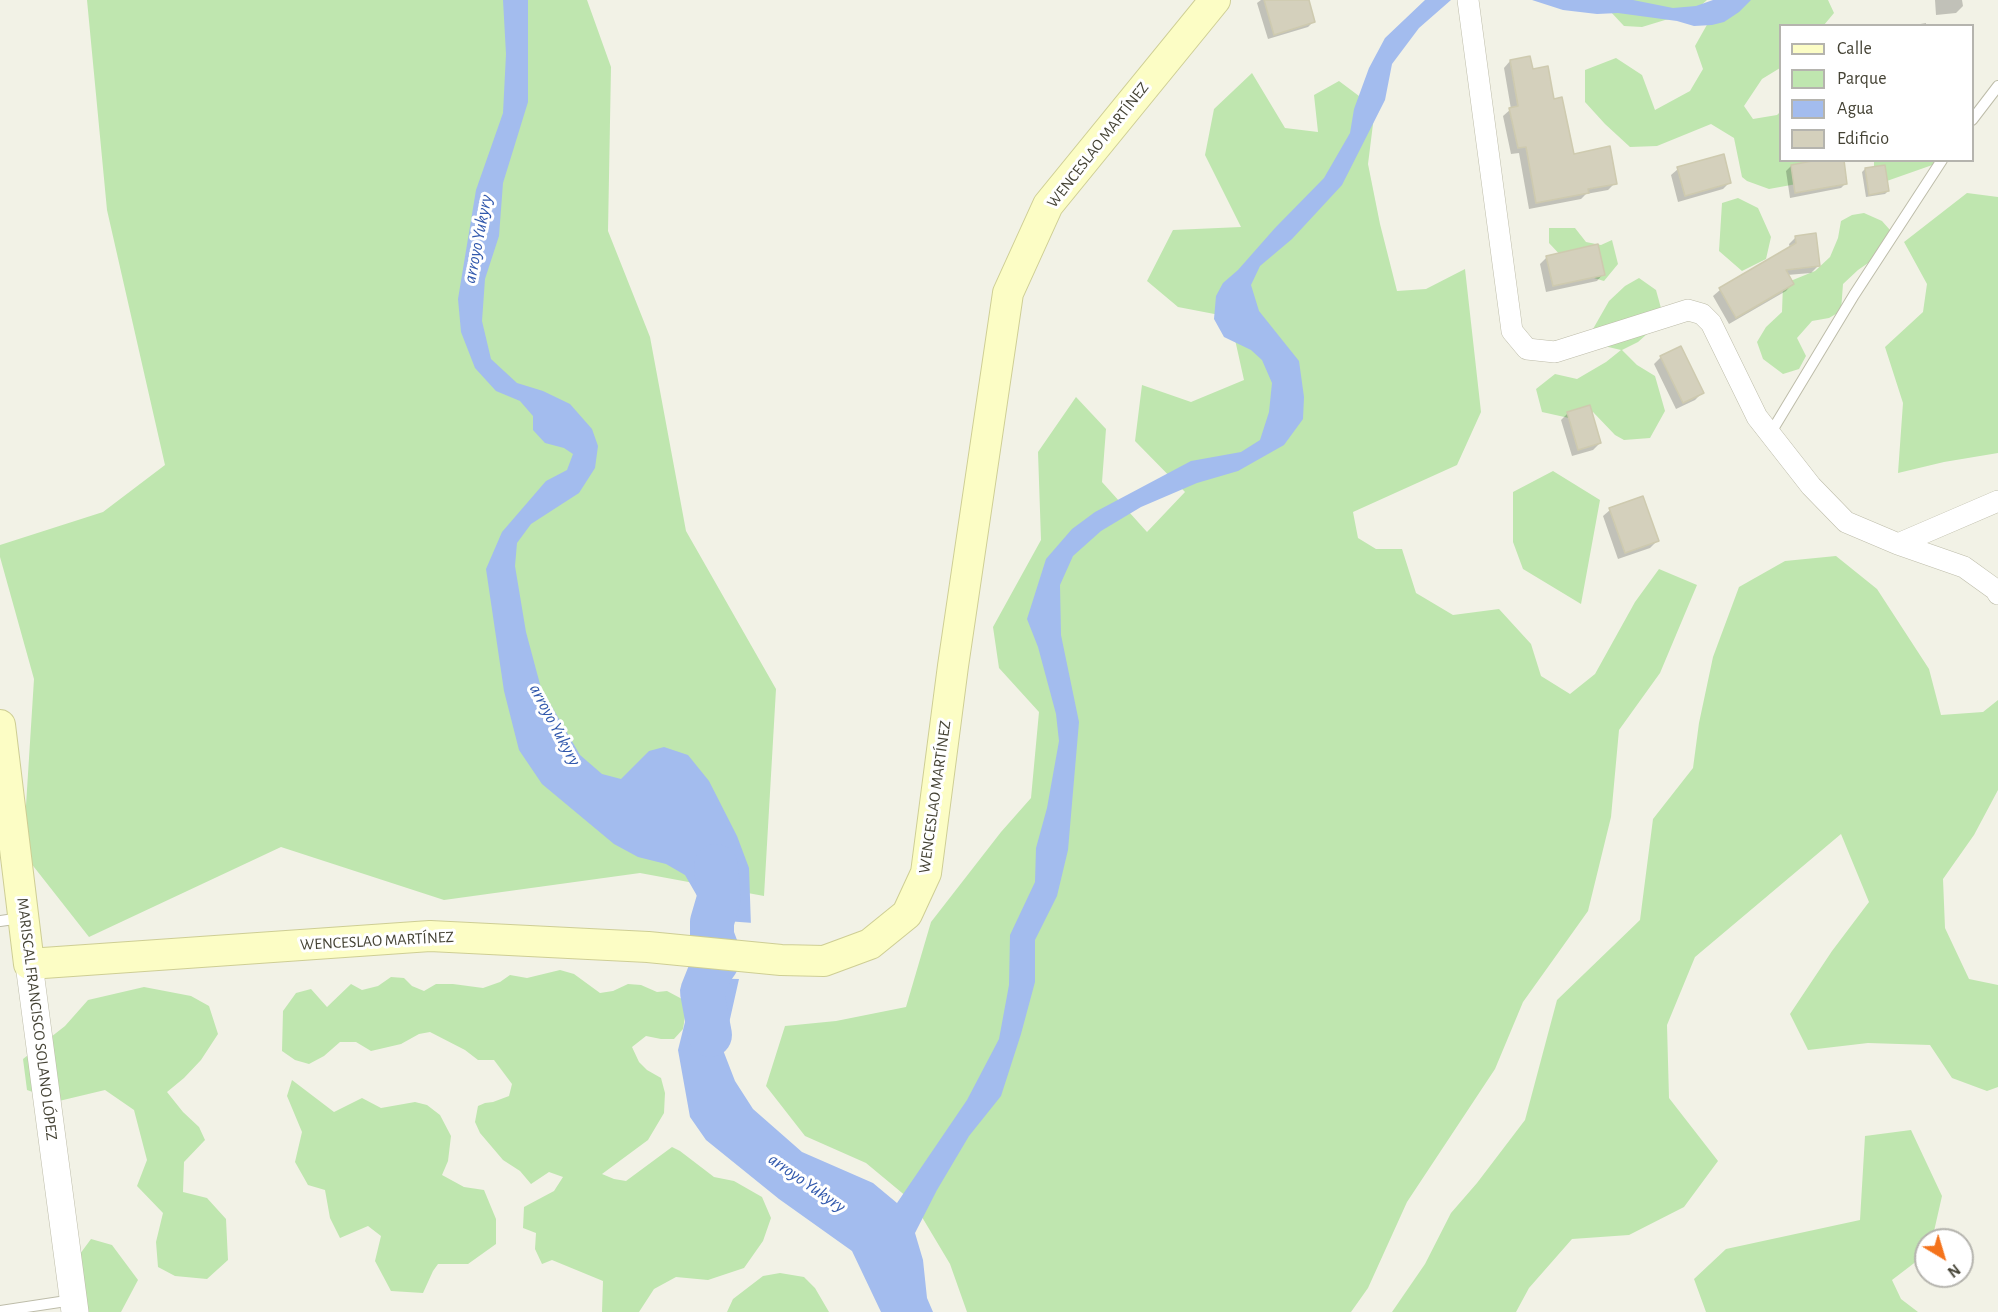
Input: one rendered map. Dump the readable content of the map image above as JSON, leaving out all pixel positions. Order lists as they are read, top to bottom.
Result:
{
  "streets": {
    "main road": ["WENCESLAO MARTÍNEZ", "MARISCAL FRANCISCO SOLANO LÓPEZ"]
  },
  "crossings": [
    ["WENCESLAO MARTÍNEZ", "MARISCAL FRANCISCO SOLANO LÓPEZ"]
  ],
  "water": ["arroyo Yukyry"],
  "legend": [
    "Calle",
    "Parque",
    "Agua",
    "Edificio"
  ],
  "north": "bottom right"
}
